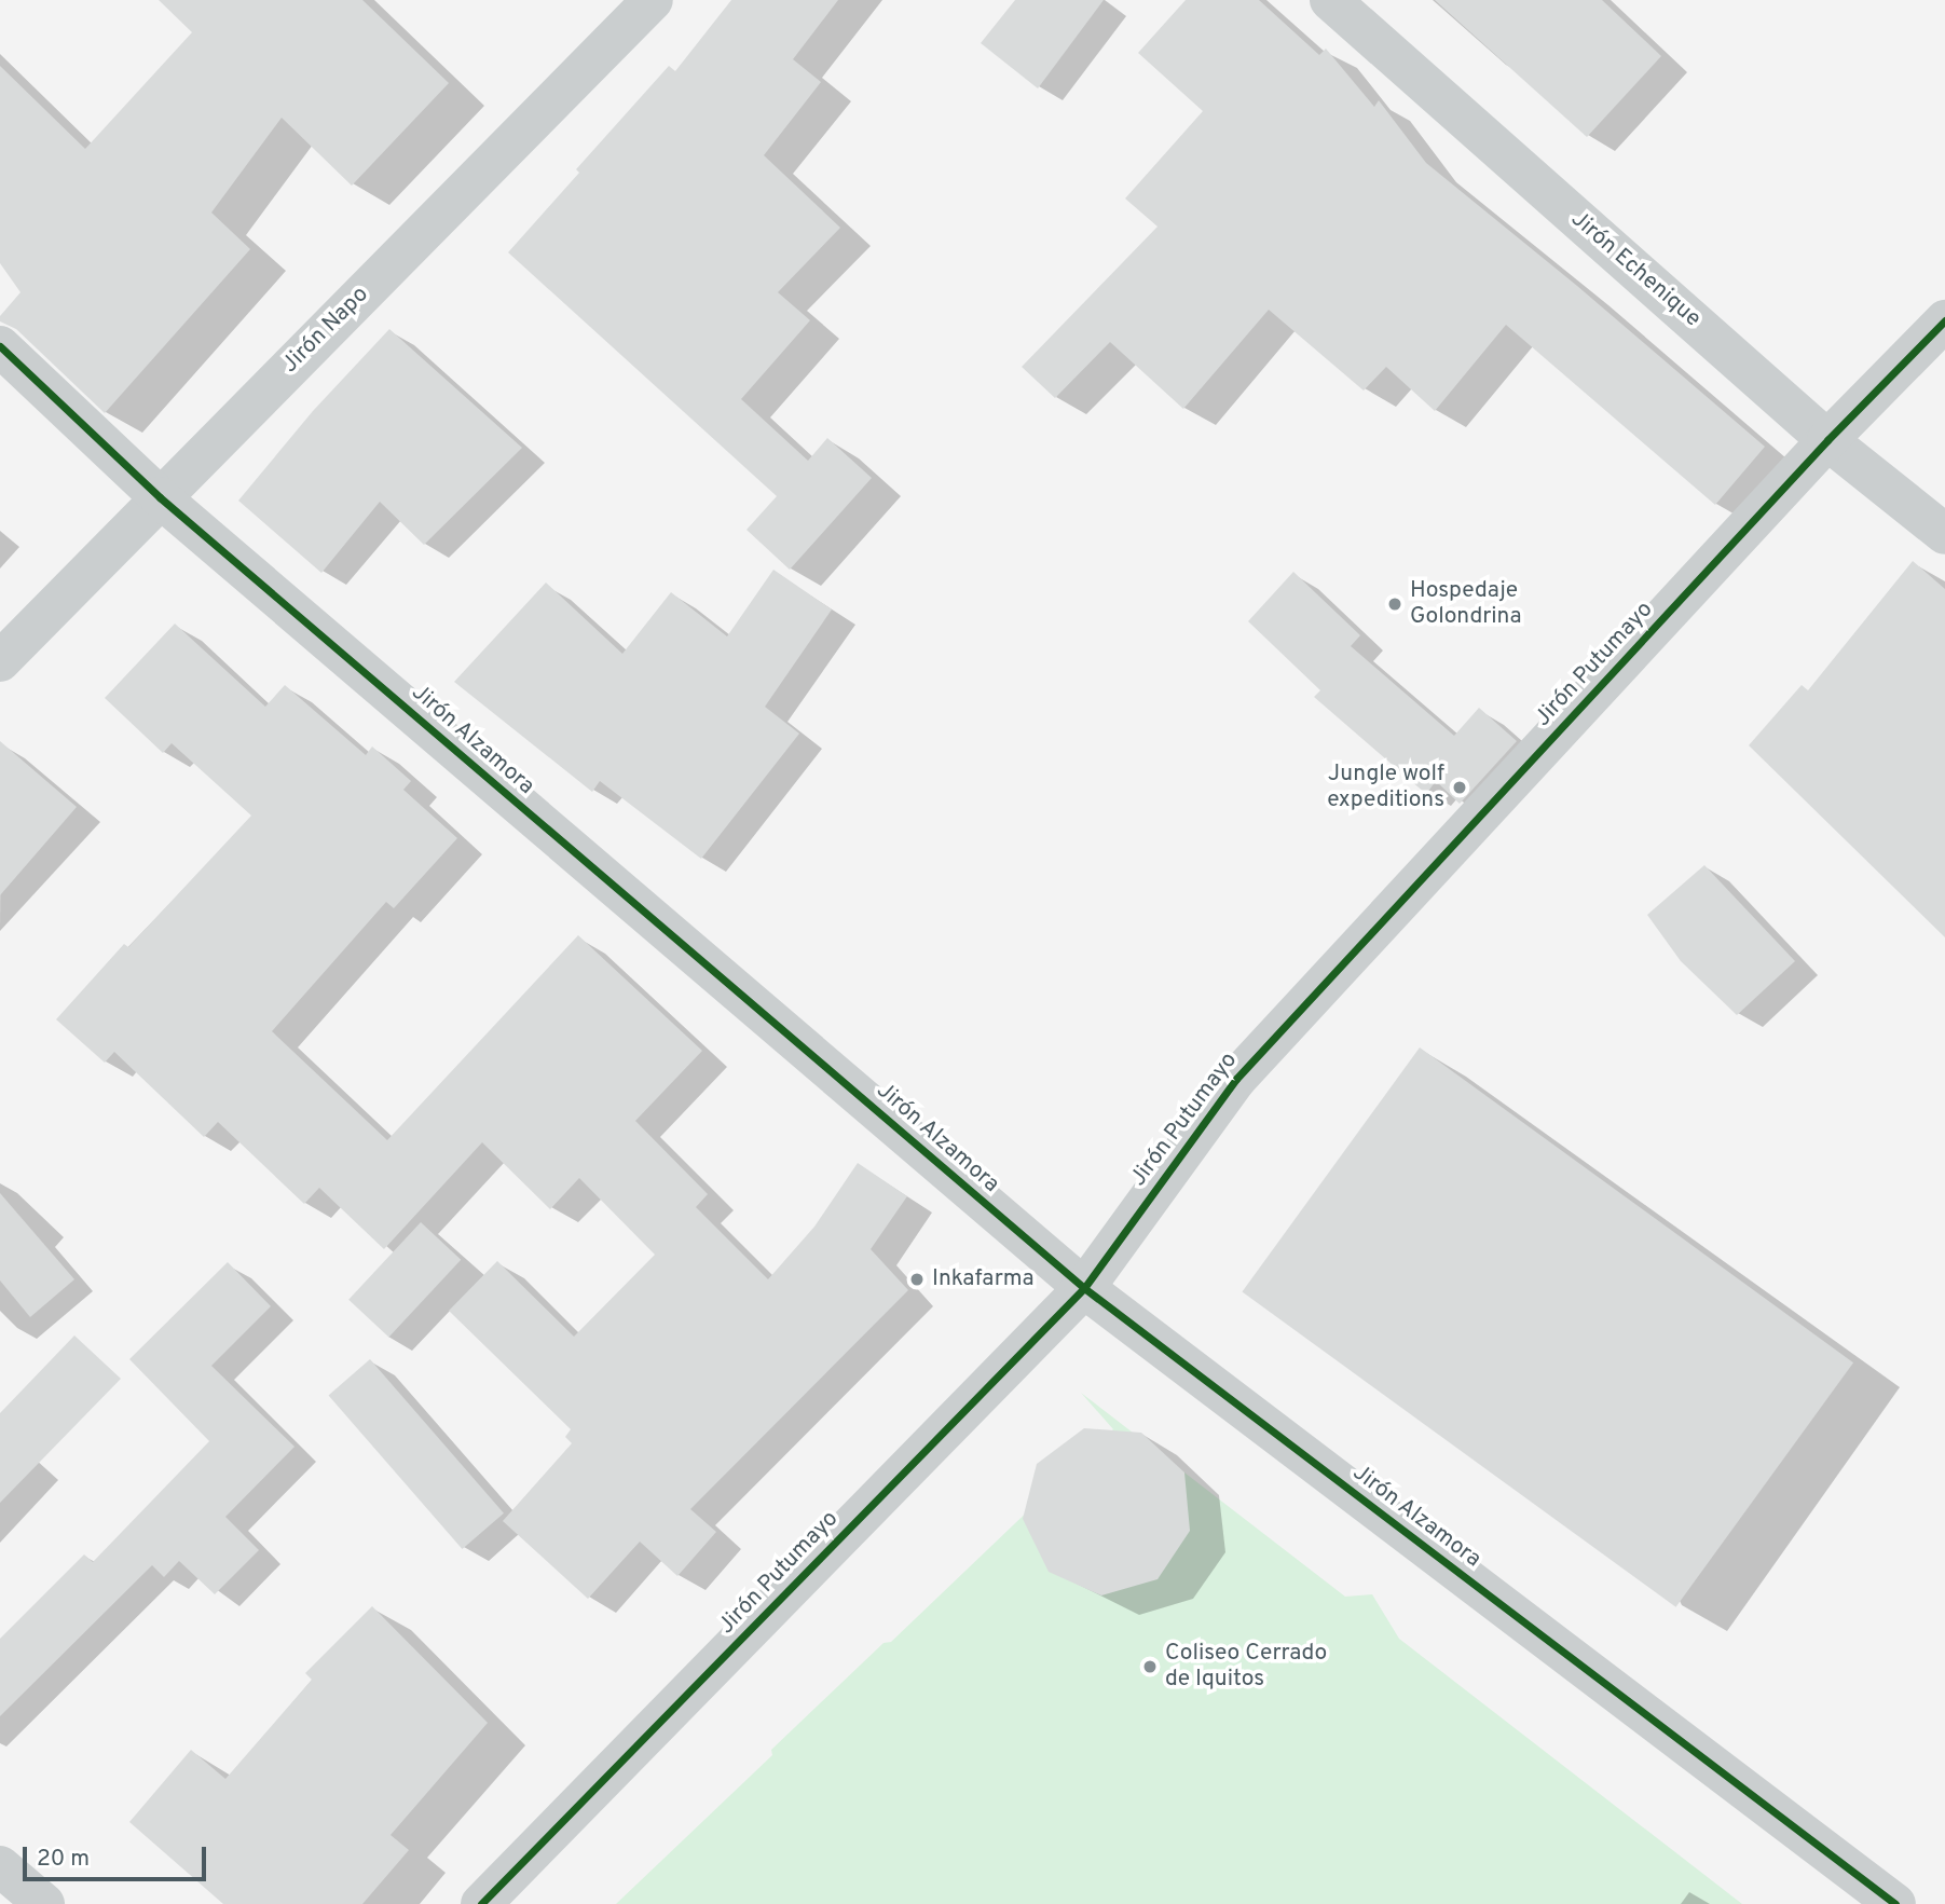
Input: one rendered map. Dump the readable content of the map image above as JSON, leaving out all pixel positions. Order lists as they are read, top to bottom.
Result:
{
  "streets": {
    "street": [
      "Jirón Echenique",
      "Jirón Napo",
      "Jirón Putumayo",
      "Jirón Alzamora"
    ]
  },
  "crossings": [
    ["Jirón Echenique", "Jirón Putumayo"],
    ["Jirón Napo", "Jirón Alzamora"],
    ["Jirón Putumayo", "Jirón Alzamora"]
  ],
  "places": [
    "Hospedaje Golondrina",
    "Jungle wolf expeditions",
    "Inkafarma",
    "Coliseo Cerrado de Iquitos"
  ],
  "scale_bar": "20 m"
}
